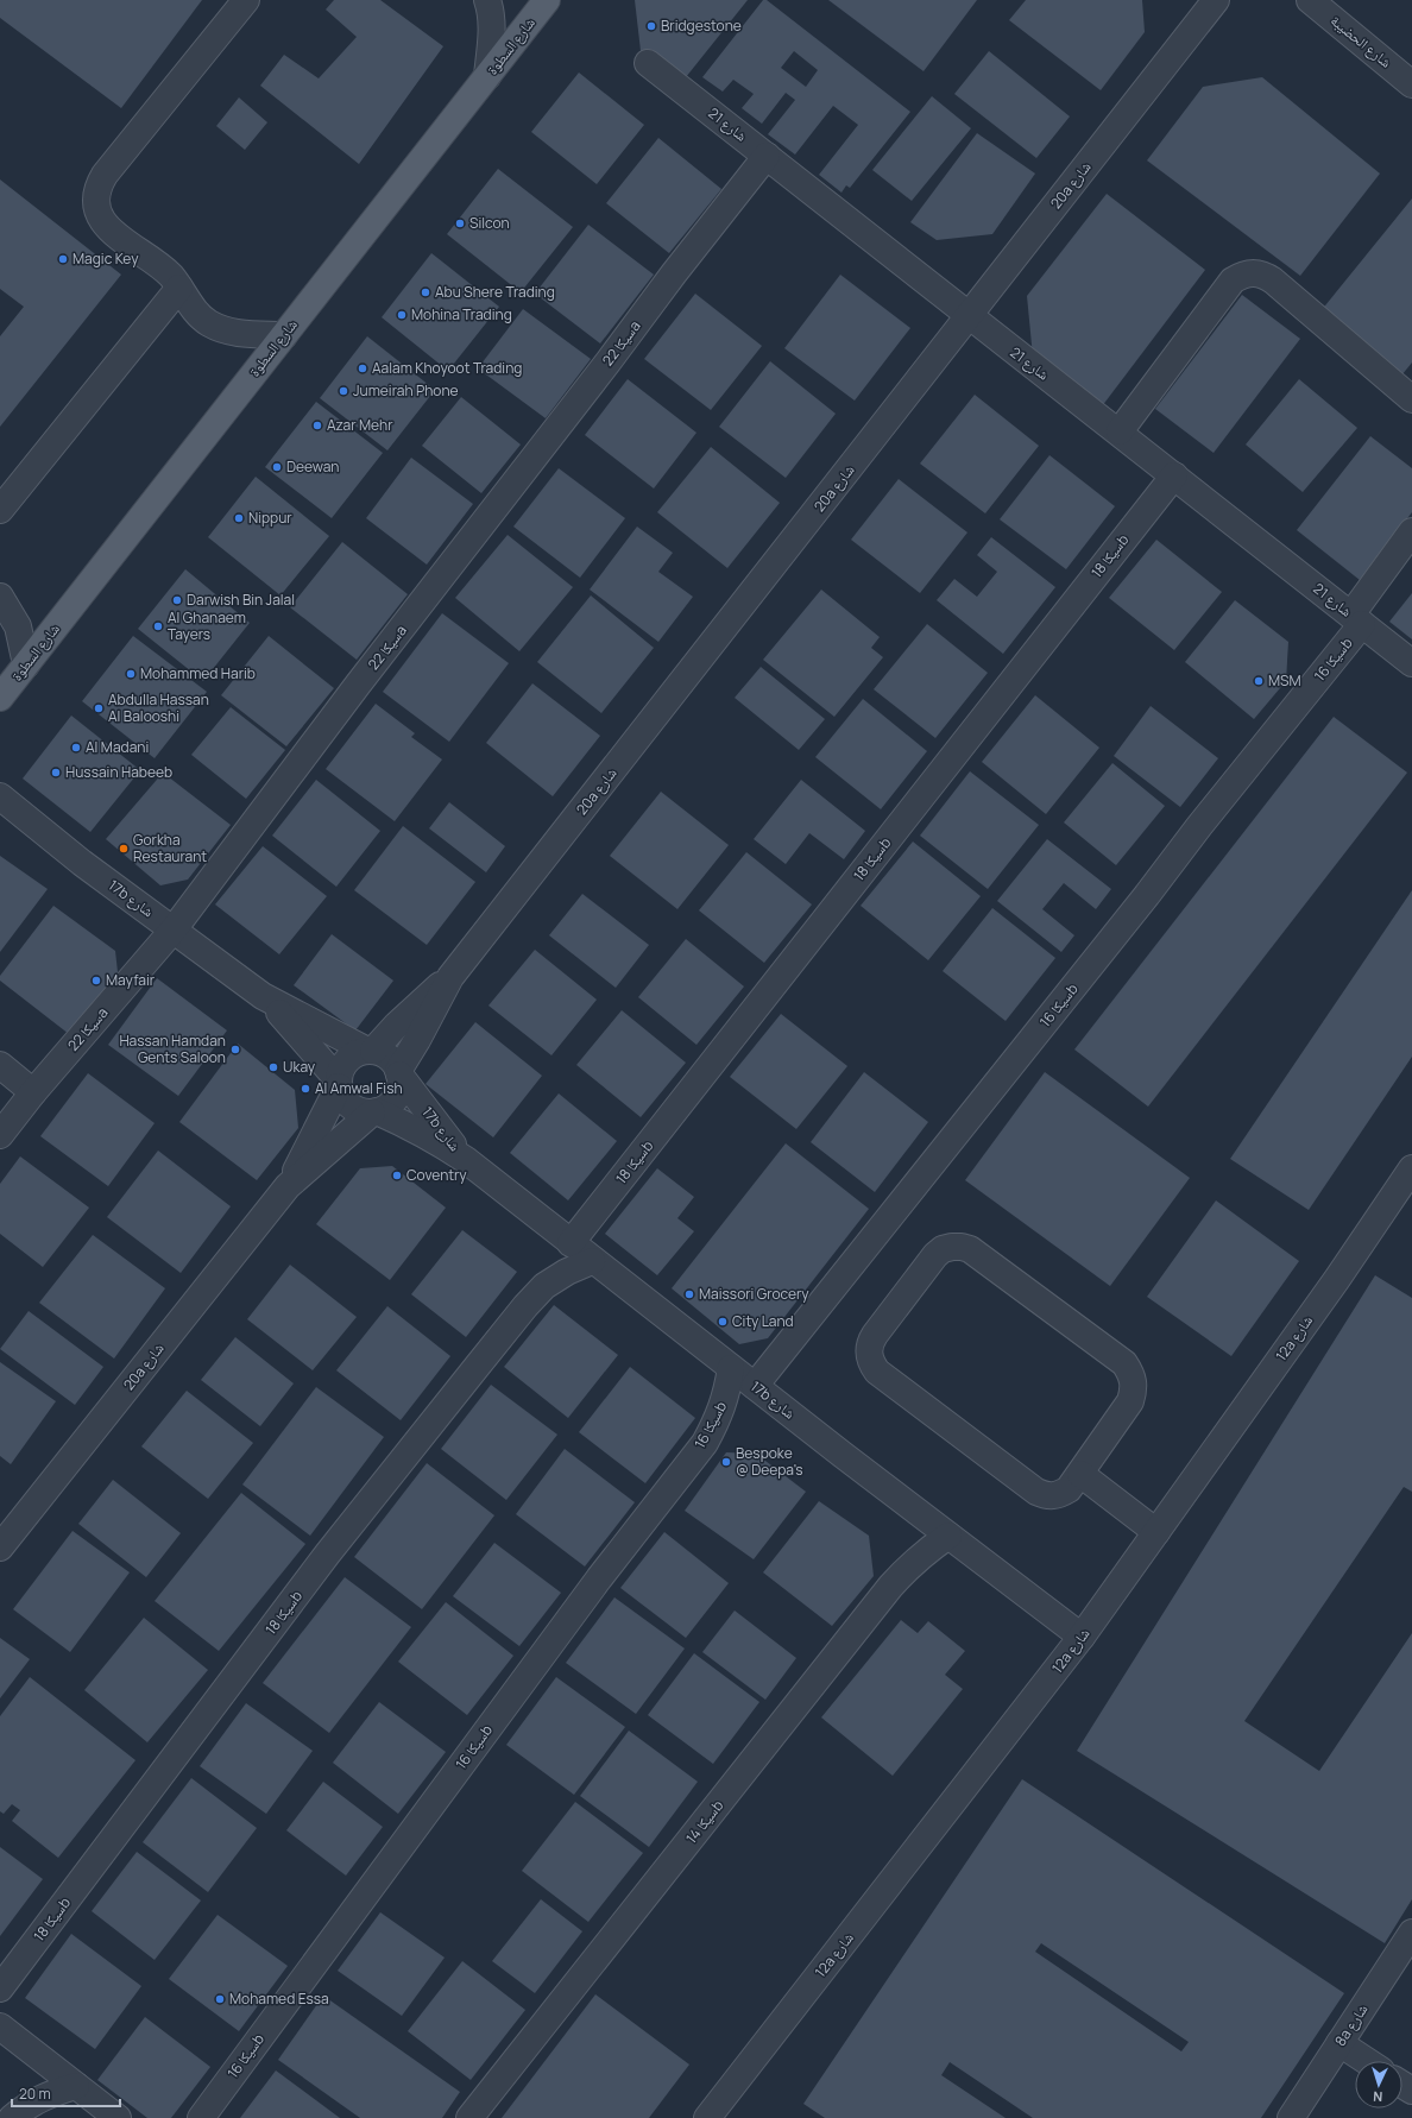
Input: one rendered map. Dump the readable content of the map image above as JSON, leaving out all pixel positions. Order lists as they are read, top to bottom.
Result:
{
  "streets": {
    "main road": ["شارع السطوة"],
    "street": [
      "شارع الحضيبة",
      "شارع 21",
      "20a شارع",
      "سيكا 22a",
      "سيكا 18b",
      "سيكا 16b",
      "17b شارع",
      "12a شارع",
      "سيكا 14b",
      "8a شارع"
    ]
  },
  "crossings": [
    ["شارع 21", "20a شارع"],
    ["شارع 21", "سيكا 22a"],
    ["شارع 21", "سيكا 18b"],
    ["شارع 21", "سيكا 16b"],
    ["20a شارع", "17b شارع"],
    ["سيكا 22a", "17b شارع"],
    ["سيكا 18b", "17b شارع"],
    ["سيكا 16b", "17b شارع"],
    ["17b شارع", "12a شارع"],
    ["17b شارع", "سيكا 14b"]
  ],
  "places": [
    "Bridgestone",
    "Silcon",
    "Magic Key",
    "Abu Shere Trading",
    "Mohina Trading",
    "Aalam Khoyoot Trading",
    "Jumeirah Phone",
    "Azar Mehr",
    "Deewan",
    "Nippur",
    "Darwish Bin Jalal",
    "Al Ghanaem Tayers",
    "Mohammed Harib",
    "MSM",
    "Abdulla Hassan Al Balooshi",
    "Al Madani",
    "Hussain Habeeb",
    "Gorkha Restaurant",
    "Mayfair",
    "Hassan Hamdan Gents Saloon",
    "Ukay",
    "Al Amwal Fish",
    "Coventry",
    "Maissori Grocery",
    "City Land",
    "Bespoke @ Deepa's",
    "Mohamed Essa"
  ],
  "scale_bar": "20 m",
  "north": "bottom"
}
